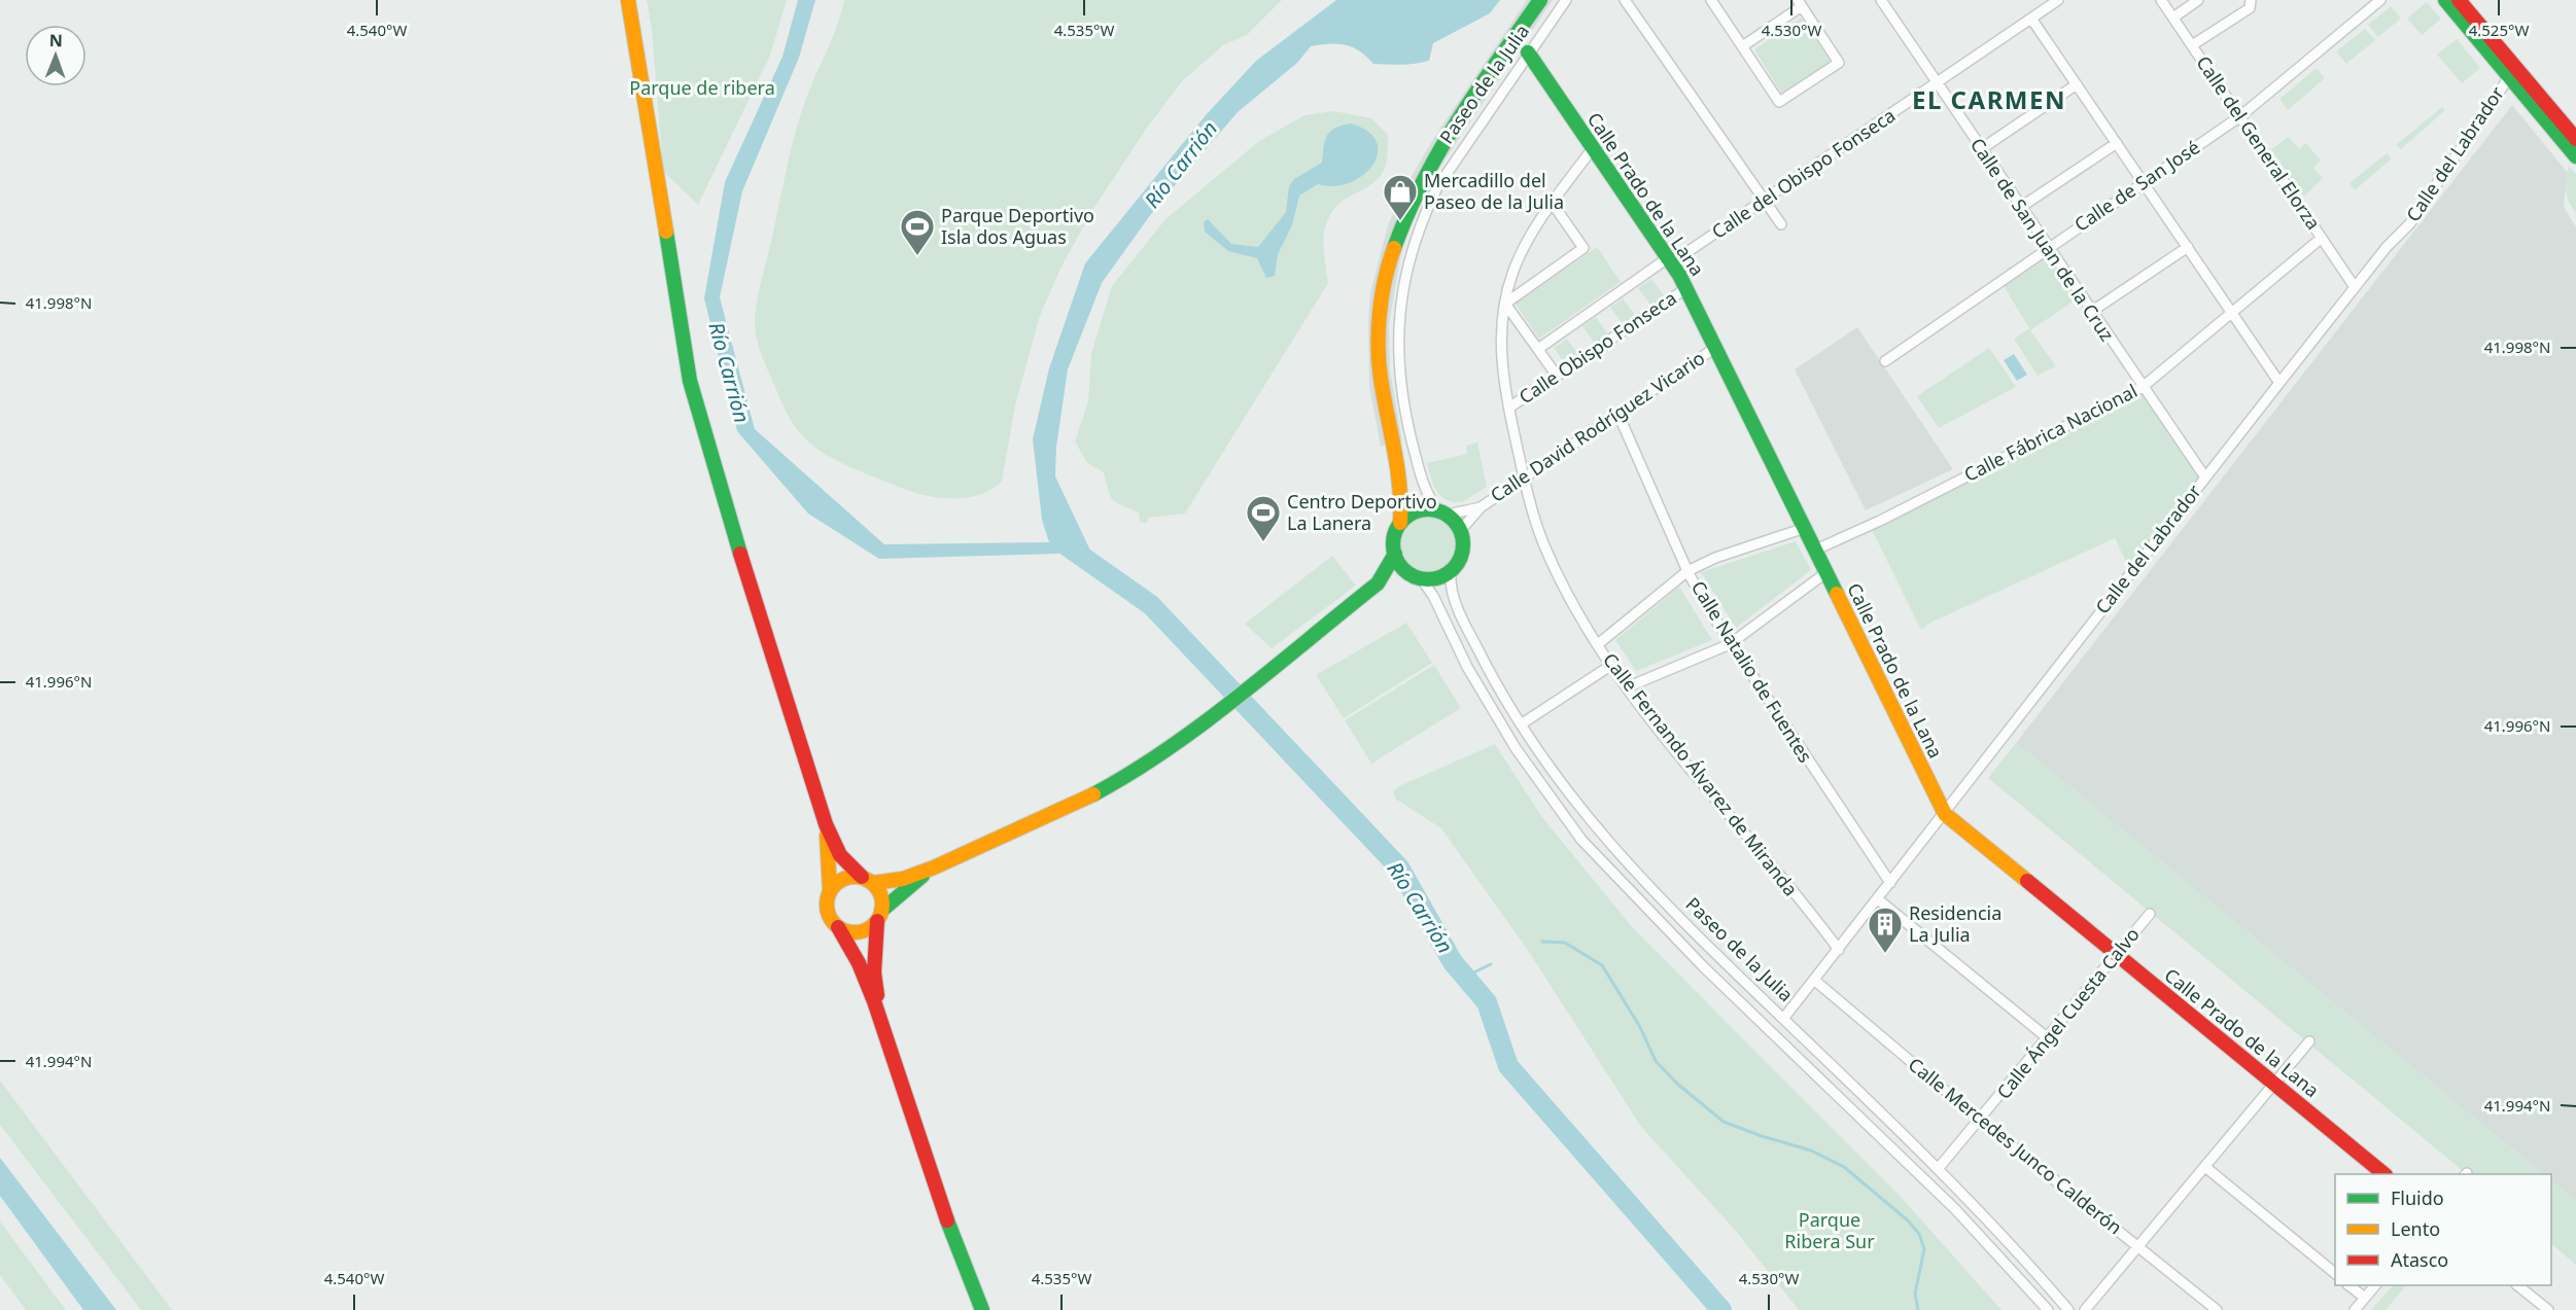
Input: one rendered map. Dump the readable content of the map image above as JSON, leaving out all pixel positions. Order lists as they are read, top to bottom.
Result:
{
  "streets": {
    "street": [
      "Paseo de la Julia",
      "Calle del General Elorza",
      "Calle del Labrador",
      "Calle del Obispo Fonseca",
      "Calle de San José",
      "Calle Prado de la Lana",
      "Calle de San Juan de la Cruz",
      "Calle Obispo Fonseca",
      "Calle David Rodríguez Vicario",
      "Calle Fábrica Nacional",
      "Calle Natalio de Fuentes",
      "Calle Fernando Álvarez de Miranda",
      "Calle Ángel Cuesta Calvo",
      "Calle Mercedes Junco Calderón"
    ]
  },
  "crossings": [
    ["Paseo de la Julia", "Calle del Labrador"],
    ["Paseo de la Julia", "Calle Prado de la Lana"],
    ["Paseo de la Julia", "Calle David Rodríguez Vicario"],
    ["Paseo de la Julia", "Calle Ángel Cuesta Calvo"],
    ["Calle del General Elorza", "Calle del Labrador"],
    ["Calle del General Elorza", "Calle de San José"],
    ["Calle del General Elorza", "Calle Fábrica Nacional"],
    ["Calle del Labrador", "Calle Prado de la Lana"],
    ["Calle del Labrador", "Calle de San Juan de la Cruz"],
    ["Calle del Labrador", "Calle Natalio de Fuentes"],
    ["Calle del Labrador", "Calle Fernando Álvarez de Miranda"],
    ["Calle del Labrador", "Calle Mercedes Junco Calderón"],
    ["Calle del Obispo Fonseca", "Calle Prado de la Lana"],
    ["Calle del Obispo Fonseca", "Calle de San Juan de la Cruz"],
    ["Calle del Obispo Fonseca", "Calle Obispo Fonseca"],
    ["Calle de San José", "Calle de San Juan de la Cruz"],
    ["Calle Prado de la Lana", "Calle Obispo Fonseca"],
    ["Calle Prado de la Lana", "Calle David Rodríguez Vicario"],
    ["Calle Prado de la Lana", "Calle Fábrica Nacional"],
    ["Calle Prado de la Lana", "Calle Fernando Álvarez de Miranda"],
    ["Calle Prado de la Lana", "Calle Ángel Cuesta Calvo"],
    ["Calle de San Juan de la Cruz", "Calle Fábrica Nacional"],
    ["Calle Obispo Fonseca", "Calle Fernando Álvarez de Miranda"],
    ["Calle David Rodríguez Vicario", "Calle Natalio de Fuentes"],
    ["Calle David Rodríguez Vicario", "Calle Fernando Álvarez de Miranda"],
    ["Calle Ángel Cuesta Calvo", "Calle Mercedes Junco Calderón"]
  ],
  "districts": ["EL CARMEN"],
  "water": ["Río Carrión"],
  "parks": ["Parque de ribera", "Parque Ribera Sur"],
  "places": {
    "shop": ["Mercadillo del Paseo de la Julia"],
    "sports": ["Parque Deportivo Isla dos Aguas", "Centro Deportivo La Lanera"],
    "building": ["Residencia La Julia"]
  },
  "legend": ["Fluido", "Lento", "Atasco"],
  "north": "top",
  "coordinates": [
    "4.540°W",
    "4.535°W",
    "4.530°W",
    "4.525°W",
    "41.998°N",
    "41.996°N",
    "41.994°N"
  ]
}
